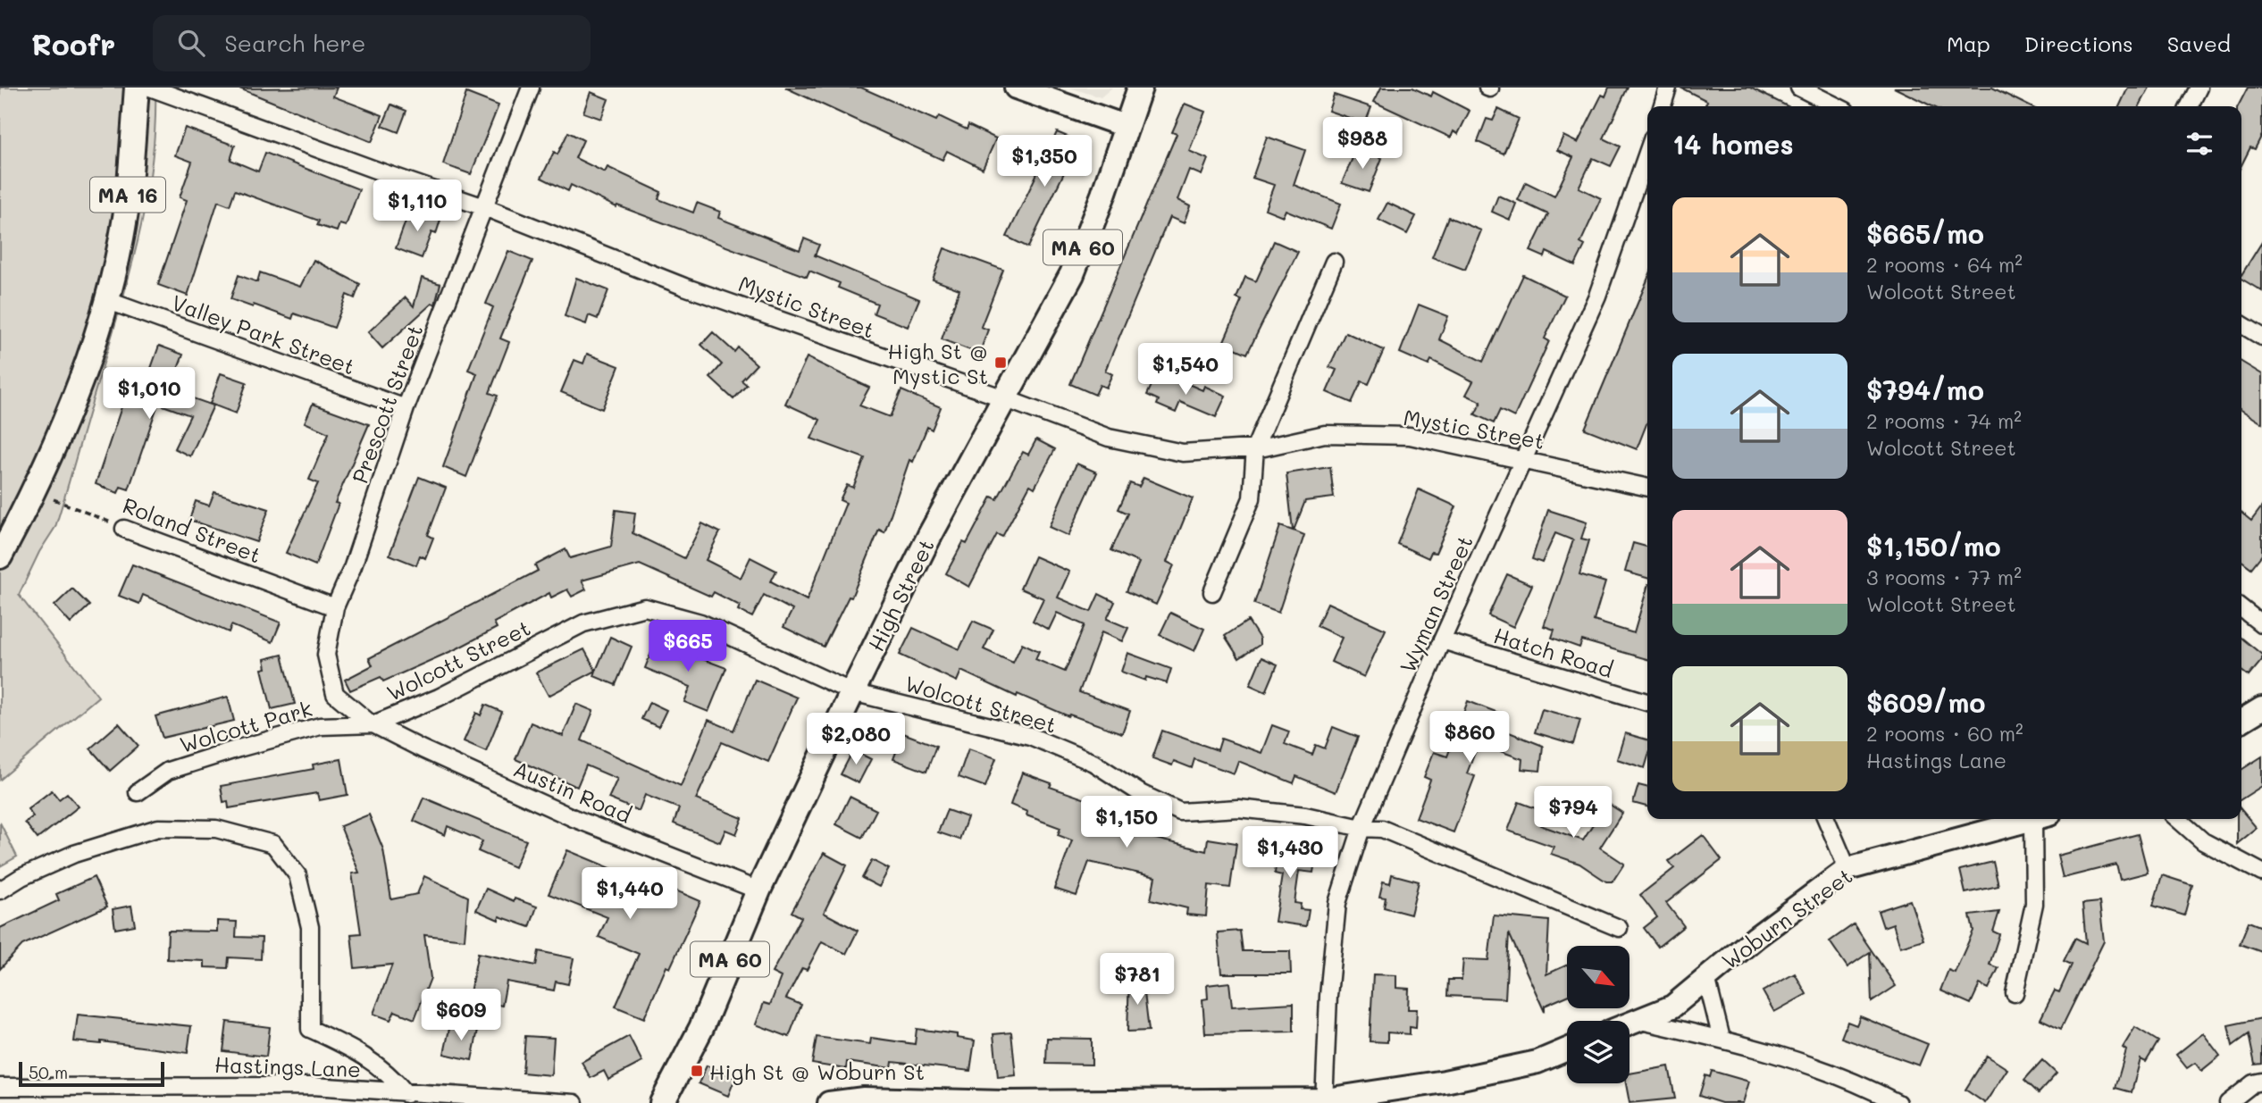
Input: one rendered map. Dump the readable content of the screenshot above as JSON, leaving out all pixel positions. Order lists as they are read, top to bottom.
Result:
{
  "streets": {
    "main road": ["MA 16", "MA 60", "High Street"],
    "street": [
      "Mystic Street",
      "Valley Park Street",
      "Prescott Street",
      "Roland Street",
      "Wyman Street",
      "Hatch Road",
      "Wolcott Street",
      "Wolcott Park",
      "Austin Road",
      "Woburn Street",
      "Hastings Lane"
    ]
  },
  "crossings": [
    ["MA 16", "Valley Park Street"],
    ["MA 16", "Roland Street"],
    ["Mystic Street", "Prescott Street"],
    ["Mystic Street", "High Street"],
    ["Mystic Street", "Wyman Street"],
    ["Valley Park Street", "Prescott Street"],
    ["Prescott Street", "Roland Street"],
    ["Prescott Street", "Wolcott Street"],
    ["Prescott Street", "Wolcott Park"],
    ["Prescott Street", "Austin Road"],
    ["High Street", "Wolcott Street"],
    ["High Street", "Austin Road"],
    ["Wyman Street", "Hatch Road"],
    ["Wyman Street", "Wolcott Street"],
    ["Wolcott Street", "Wolcott Park"],
    ["Wolcott Street", "Austin Road"],
    ["Wolcott Park", "Austin Road"]
  ],
  "places": {
    "transit": ["High St @ Mystic St", "High St @ Woburn St"]
  },
  "scale_bar": "50 m",
  "north": "bottom right",
  "page": {
    "header": "Roofr",
    "search": "Search here",
    "nav": ["Map", "Directions", "Saved"],
    "heading": "14 homes",
    "price": [
      "$988",
      "$1,350",
      "$1,110",
      "$1,540",
      "$1,010",
      "$665",
      "$860",
      "$2,080",
      "$794",
      "$1,150",
      "$1,430",
      "$1,440",
      "$781",
      "$609"
    ],
    "list": [
      {
        "name": "$665/mo",
        "note": "2 rooms · 64 m² · Wolcott Street"
      },
      {
        "name": "$794/mo",
        "note": "2 rooms · 74 m² · Wolcott Street"
      },
      {
        "name": "$1,150/mo",
        "note": "3 rooms · 77 m² · Wolcott Street"
      },
      {
        "name": "$609/mo",
        "note": "2 rooms · 60 m² · Hastings Lane"
      }
    ],
    "scale": "50 m"
  }
}
